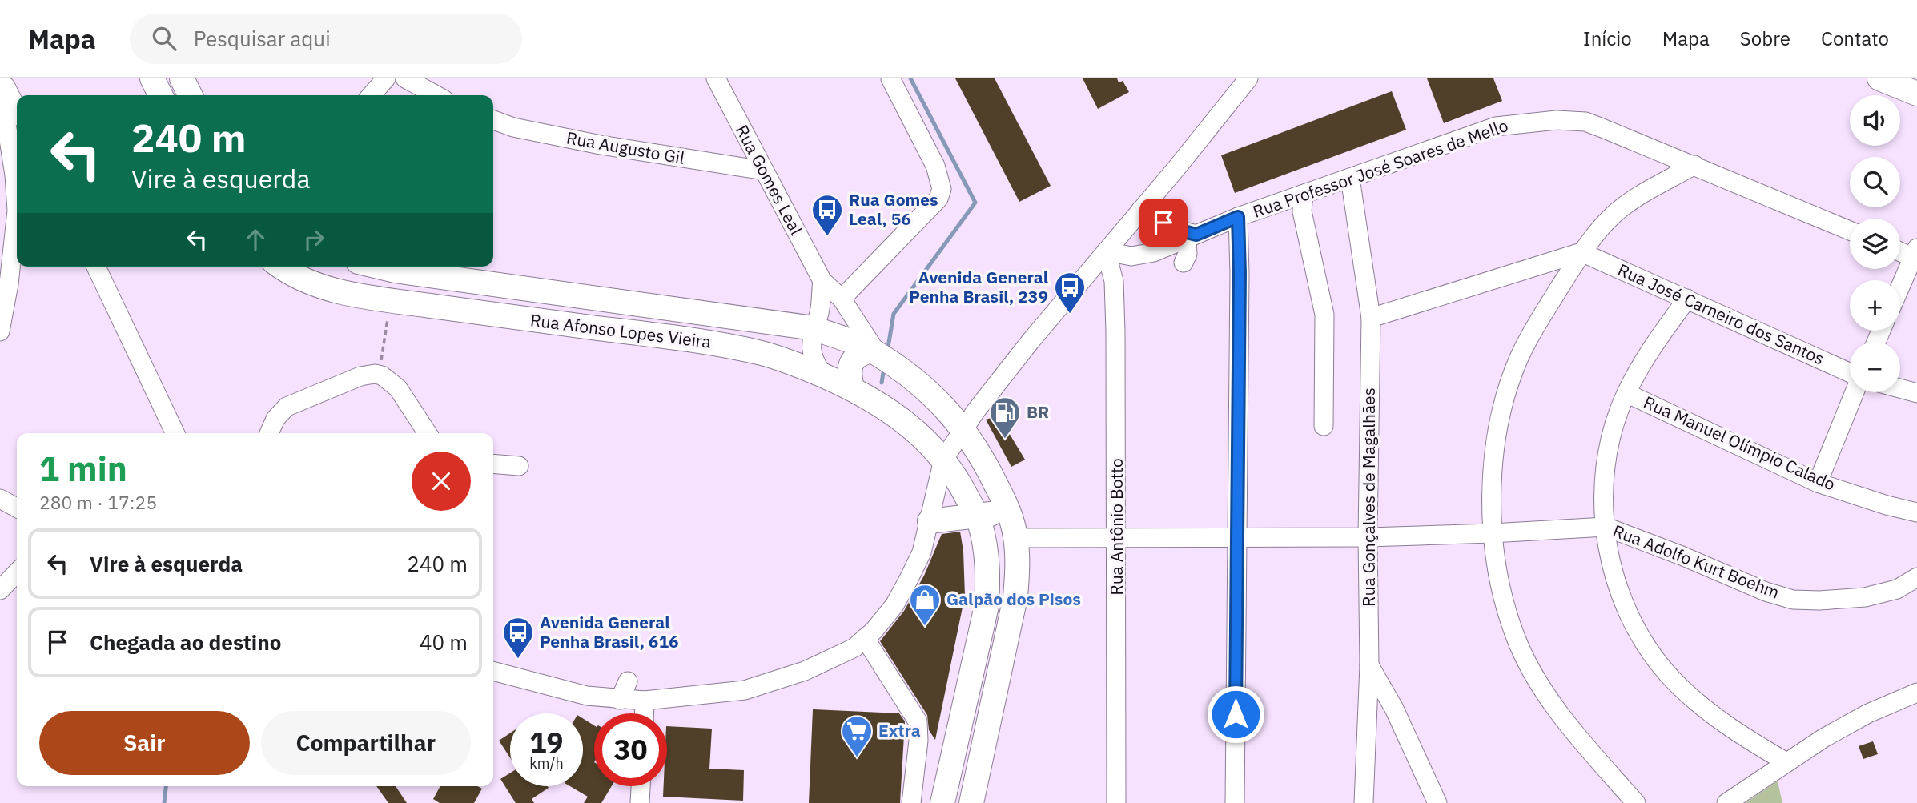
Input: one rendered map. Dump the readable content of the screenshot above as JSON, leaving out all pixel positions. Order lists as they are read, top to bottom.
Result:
{
  "streets": {
    "main road": ["Rua Afonso Lopes Vieira"],
    "street": [
      "Rua Augusto Gil",
      "Rua Professor José Soares de Mello",
      "Rua Gomes Leal",
      "Rua José Carneiro dos Santos",
      "Rua Manuel Olímpio Calado",
      "Rua Gonçalves de Magalhães",
      "Rua Antônio Botto",
      "Rua Adolfo Kurt Boehm"
    ]
  },
  "crossings": [
    ["Rua Augusto Gil", "Rua Gomes Leal"],
    ["Rua Professor José Soares de Mello", "Rua Gonçalves de Magalhães"],
    ["Rua Professor José Soares de Mello", "Rua Antônio Botto"],
    ["Rua Gomes Leal", "Rua Afonso Lopes Vieira"]
  ],
  "places": {
    "bus stop": ["Rua Gomes Leal, 56", "Avenida General Penha Brasil, 239", "Avenida General Penha Brasil, 616"],
    "fuel station": ["BR"],
    "shop": ["Galpão dos Pisos"],
    "supermarket": ["Extra"]
  },
  "page": {
    "header": "Mapa",
    "search": "Pesquisar aqui",
    "nav": [
      "Início",
      "Mapa",
      "Sobre",
      "Contato"
    ],
    "map_buttons": ["+", "−"],
    "turn": ["240 m", "Vire à esquerda"],
    "heading": ["1 min", "280 m · 17:25"],
    "list": [
      {
        "name": "Vire à esquerda",
        "value": "240 m"
      },
      {
        "name": "Chegada ao destino",
        "value": "40 m"
      }
    ],
    "buttons": ["Sair", "Compartilhar"],
    "speed": "19 km/h",
    "limit": "30"
  }
}
